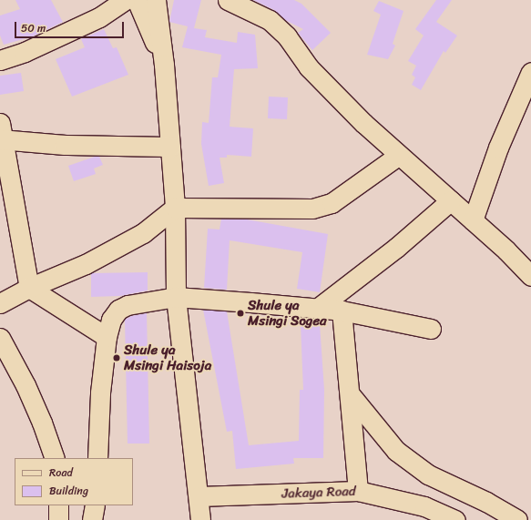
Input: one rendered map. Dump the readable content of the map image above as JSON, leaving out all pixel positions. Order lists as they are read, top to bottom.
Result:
{
  "streets": {
    "street": ["Jakaya Road"]
  },
  "places": ["Shule ya Msingi Sogea", "Shule ya Msingi Haisoja"],
  "legend": ["Road", "Building"],
  "scale_bar": "50 m"
}
